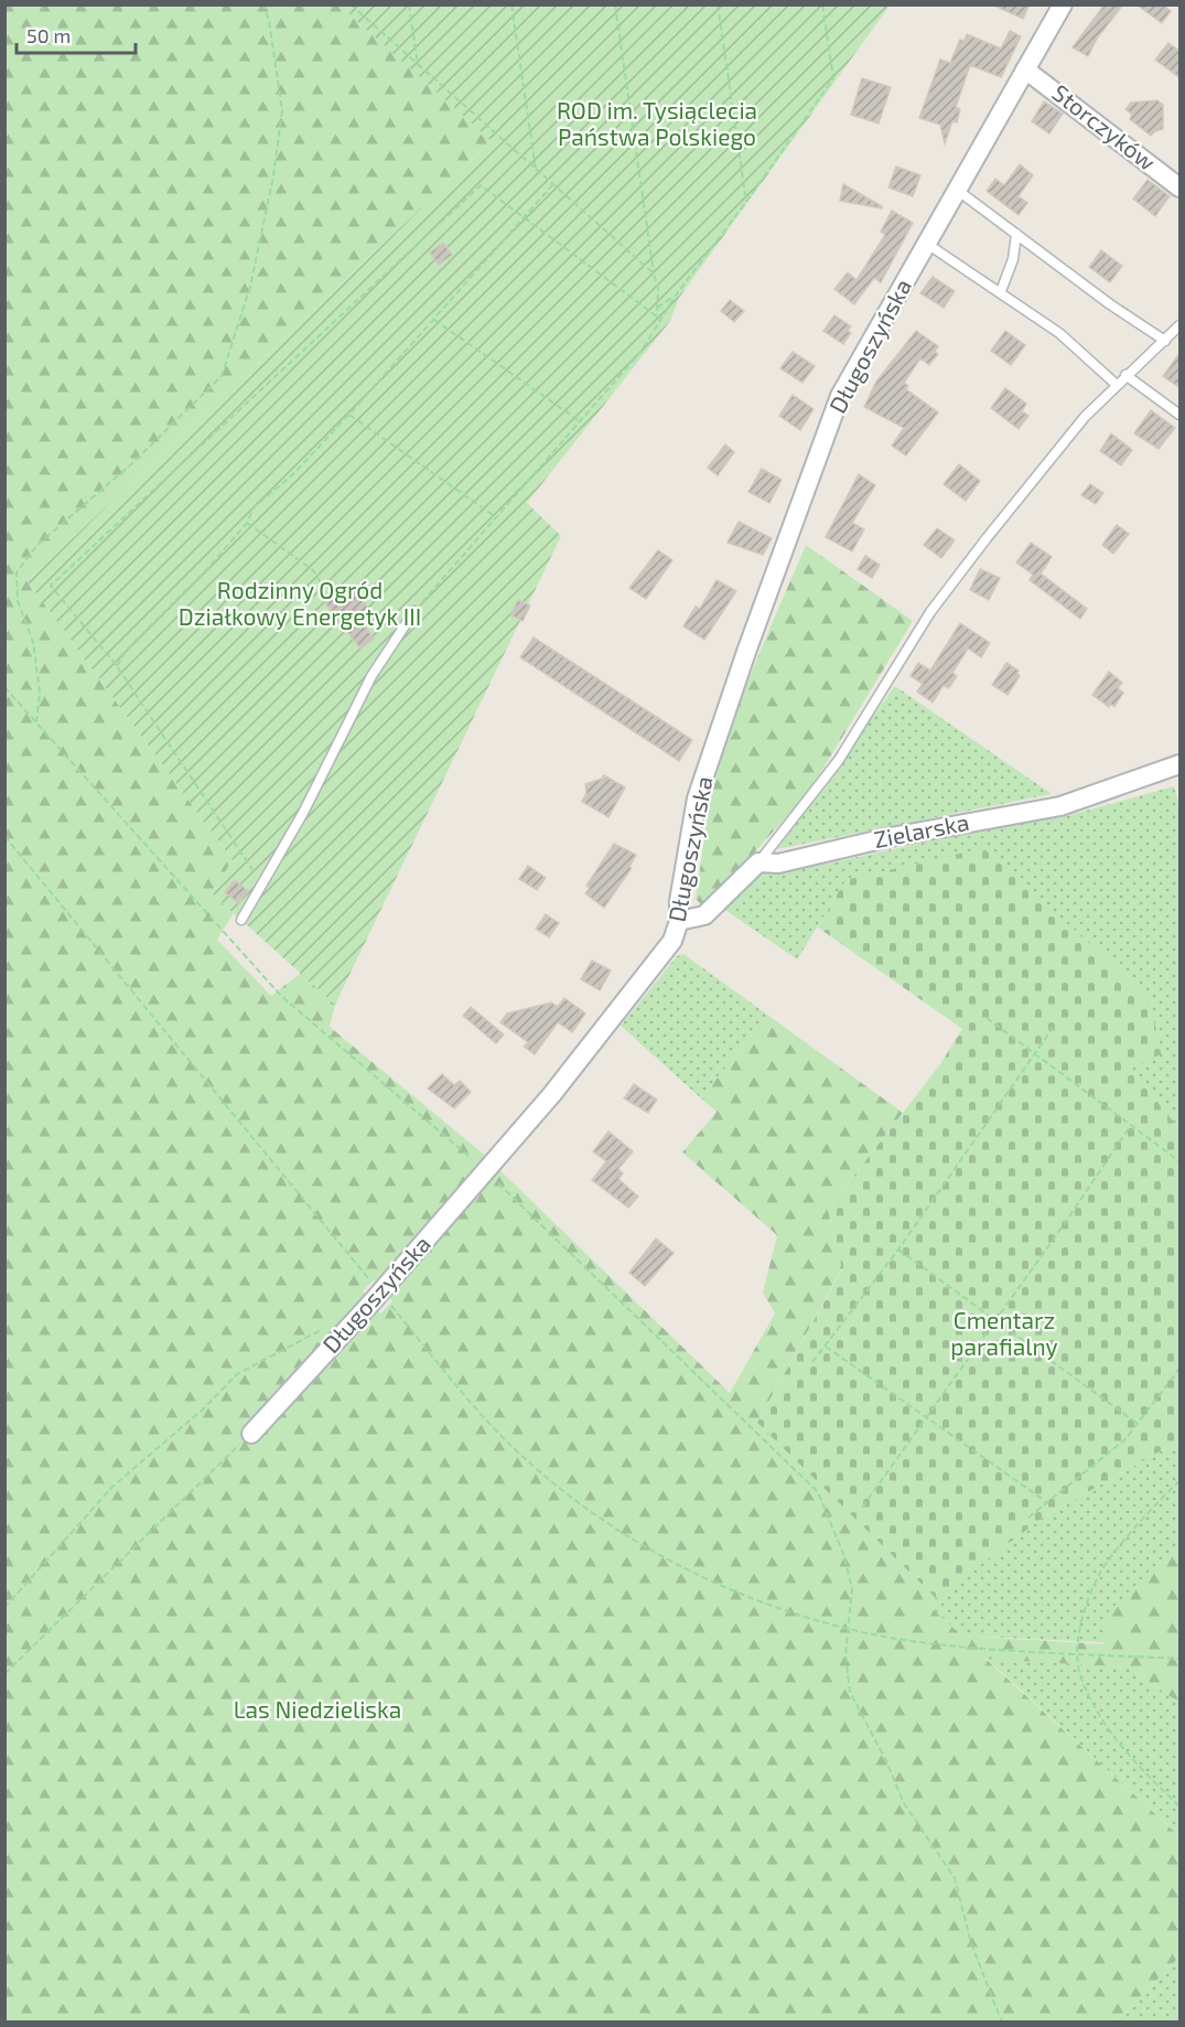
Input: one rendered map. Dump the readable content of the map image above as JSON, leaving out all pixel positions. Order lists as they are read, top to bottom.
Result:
{
  "streets": {
    "street": ["Storczyków", "Długoszyńska", "Zielarska"]
  },
  "crossings": [
    ["Storczyków", "Długoszyńska"]
  ],
  "parks": [
    "ROD im. Tysiąclecia Państwa Polskiego",
    "Rodzinny Ogród Działkowy Energetyk III",
    "Cmentarz parafialny",
    "Las Niedzieliska"
  ],
  "scale_bar": "50 m"
}
